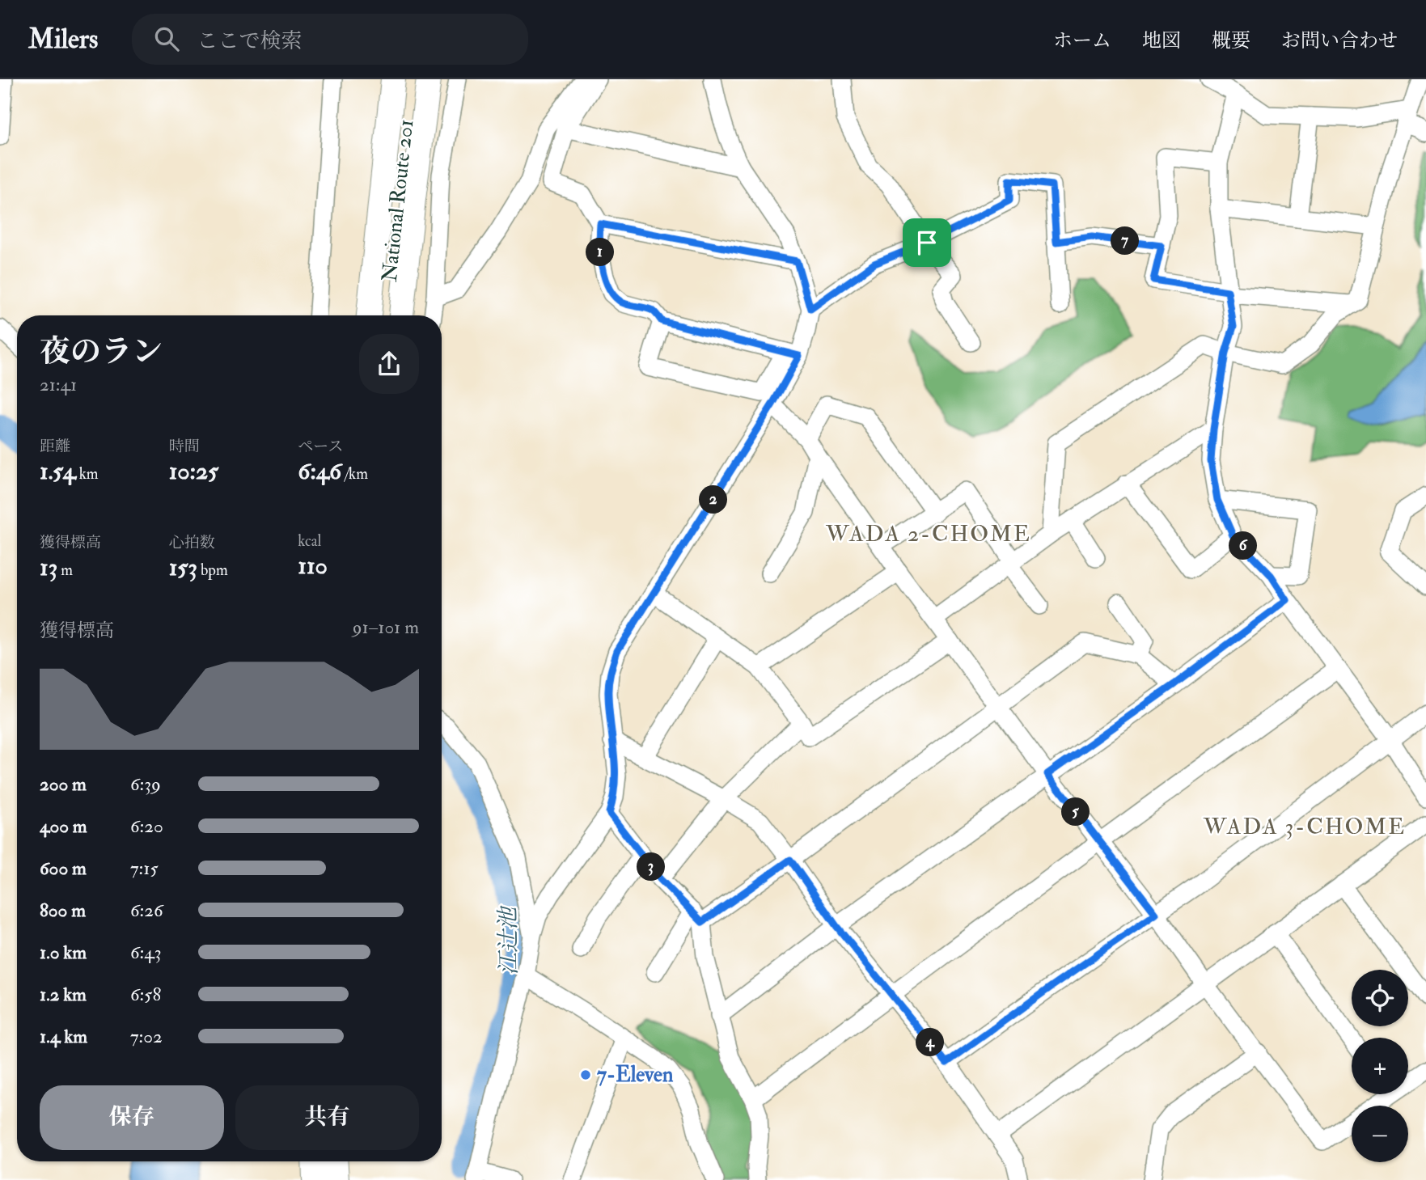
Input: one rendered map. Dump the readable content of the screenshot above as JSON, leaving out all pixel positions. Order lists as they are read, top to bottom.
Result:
{
  "streets": {
    "highway": ["National Route 201"]
  },
  "districts": ["WADA 2-CHOME", "WADA 3-CHOME"],
  "water": ["江辻池"],
  "places": ["7-Eleven"],
  "page": {
    "header": "Milers",
    "search": "ここで検索",
    "nav": [
      "ホーム",
      "地図",
      "概要",
      "お問い合わせ"
    ],
    "pins": [
      "7",
      "1",
      "2",
      "6",
      "5",
      "3",
      "4"
    ],
    "heading": ["夜のラン", "21:41"],
    "stats": [
      ["距離", "1.54 km"],
      ["時間", "10:25"],
      ["ペース", "6:46 /km"],
      ["獲得標高", "13 m"],
      ["心拍数", "153 bpm"],
      ["kcal", "110"]
    ],
    "chart": ["獲得標高", "91–101 m"],
    "list": [
      {
        "name": "200 m",
        "note": "6:39"
      },
      {
        "name": "400 m",
        "note": "6:20"
      },
      {
        "name": "600 m",
        "note": "7:15"
      },
      {
        "name": "800 m",
        "note": "6:26"
      },
      {
        "name": "1.0 km",
        "note": "6:43"
      },
      {
        "name": "1.2 km",
        "note": "6:58"
      },
      {
        "name": "1.4 km",
        "note": "7:02"
      }
    ],
    "map_buttons": ["+", "−"],
    "buttons": ["保存", "共有"]
  }
}
